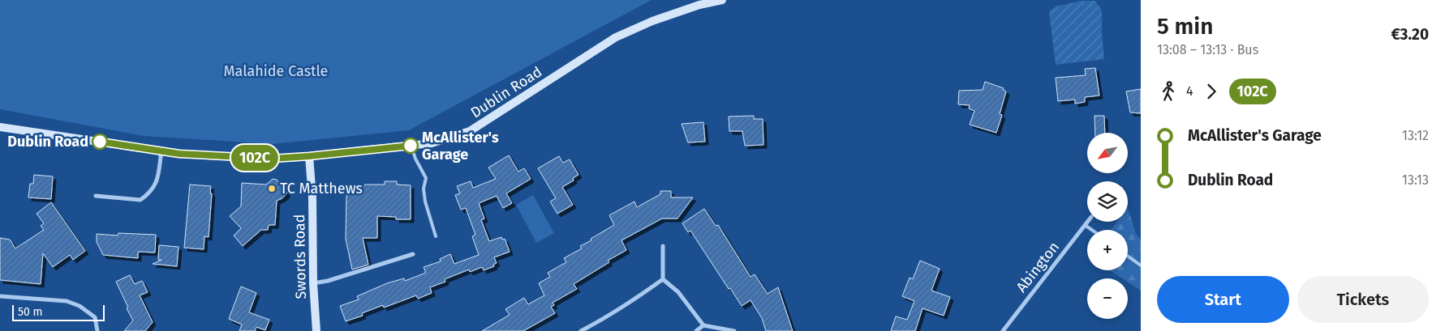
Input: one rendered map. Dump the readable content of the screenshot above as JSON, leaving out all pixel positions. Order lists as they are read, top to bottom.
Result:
{
  "streets": {
    "main road": ["Dublin Road", "Swords Road"],
    "street": ["Abington"]
  },
  "crossings": [
    ["Dublin Road", "Swords Road"]
  ],
  "parks": ["Malahide Castle"],
  "places": ["Dublin Road", "McAllister's Garage", "TC Matthews"],
  "lines": ["bus line 102C"],
  "scale_bar": "50 m",
  "north": "bottom left",
  "page": {
    "on_map": "102C",
    "heading": ["5 min", "13:08 – 13:13 · Bus", "€3.20"],
    "legs": ["4", "102C"],
    "list": [
      {
        "name": "McAllister's Garage",
        "value": "13:12"
      },
      {
        "name": "Dublin Road",
        "value": "13:13"
      }
    ],
    "map_buttons": ["+", "−"],
    "buttons": ["Start", "Tickets"],
    "scale": "50 m"
  }
}
